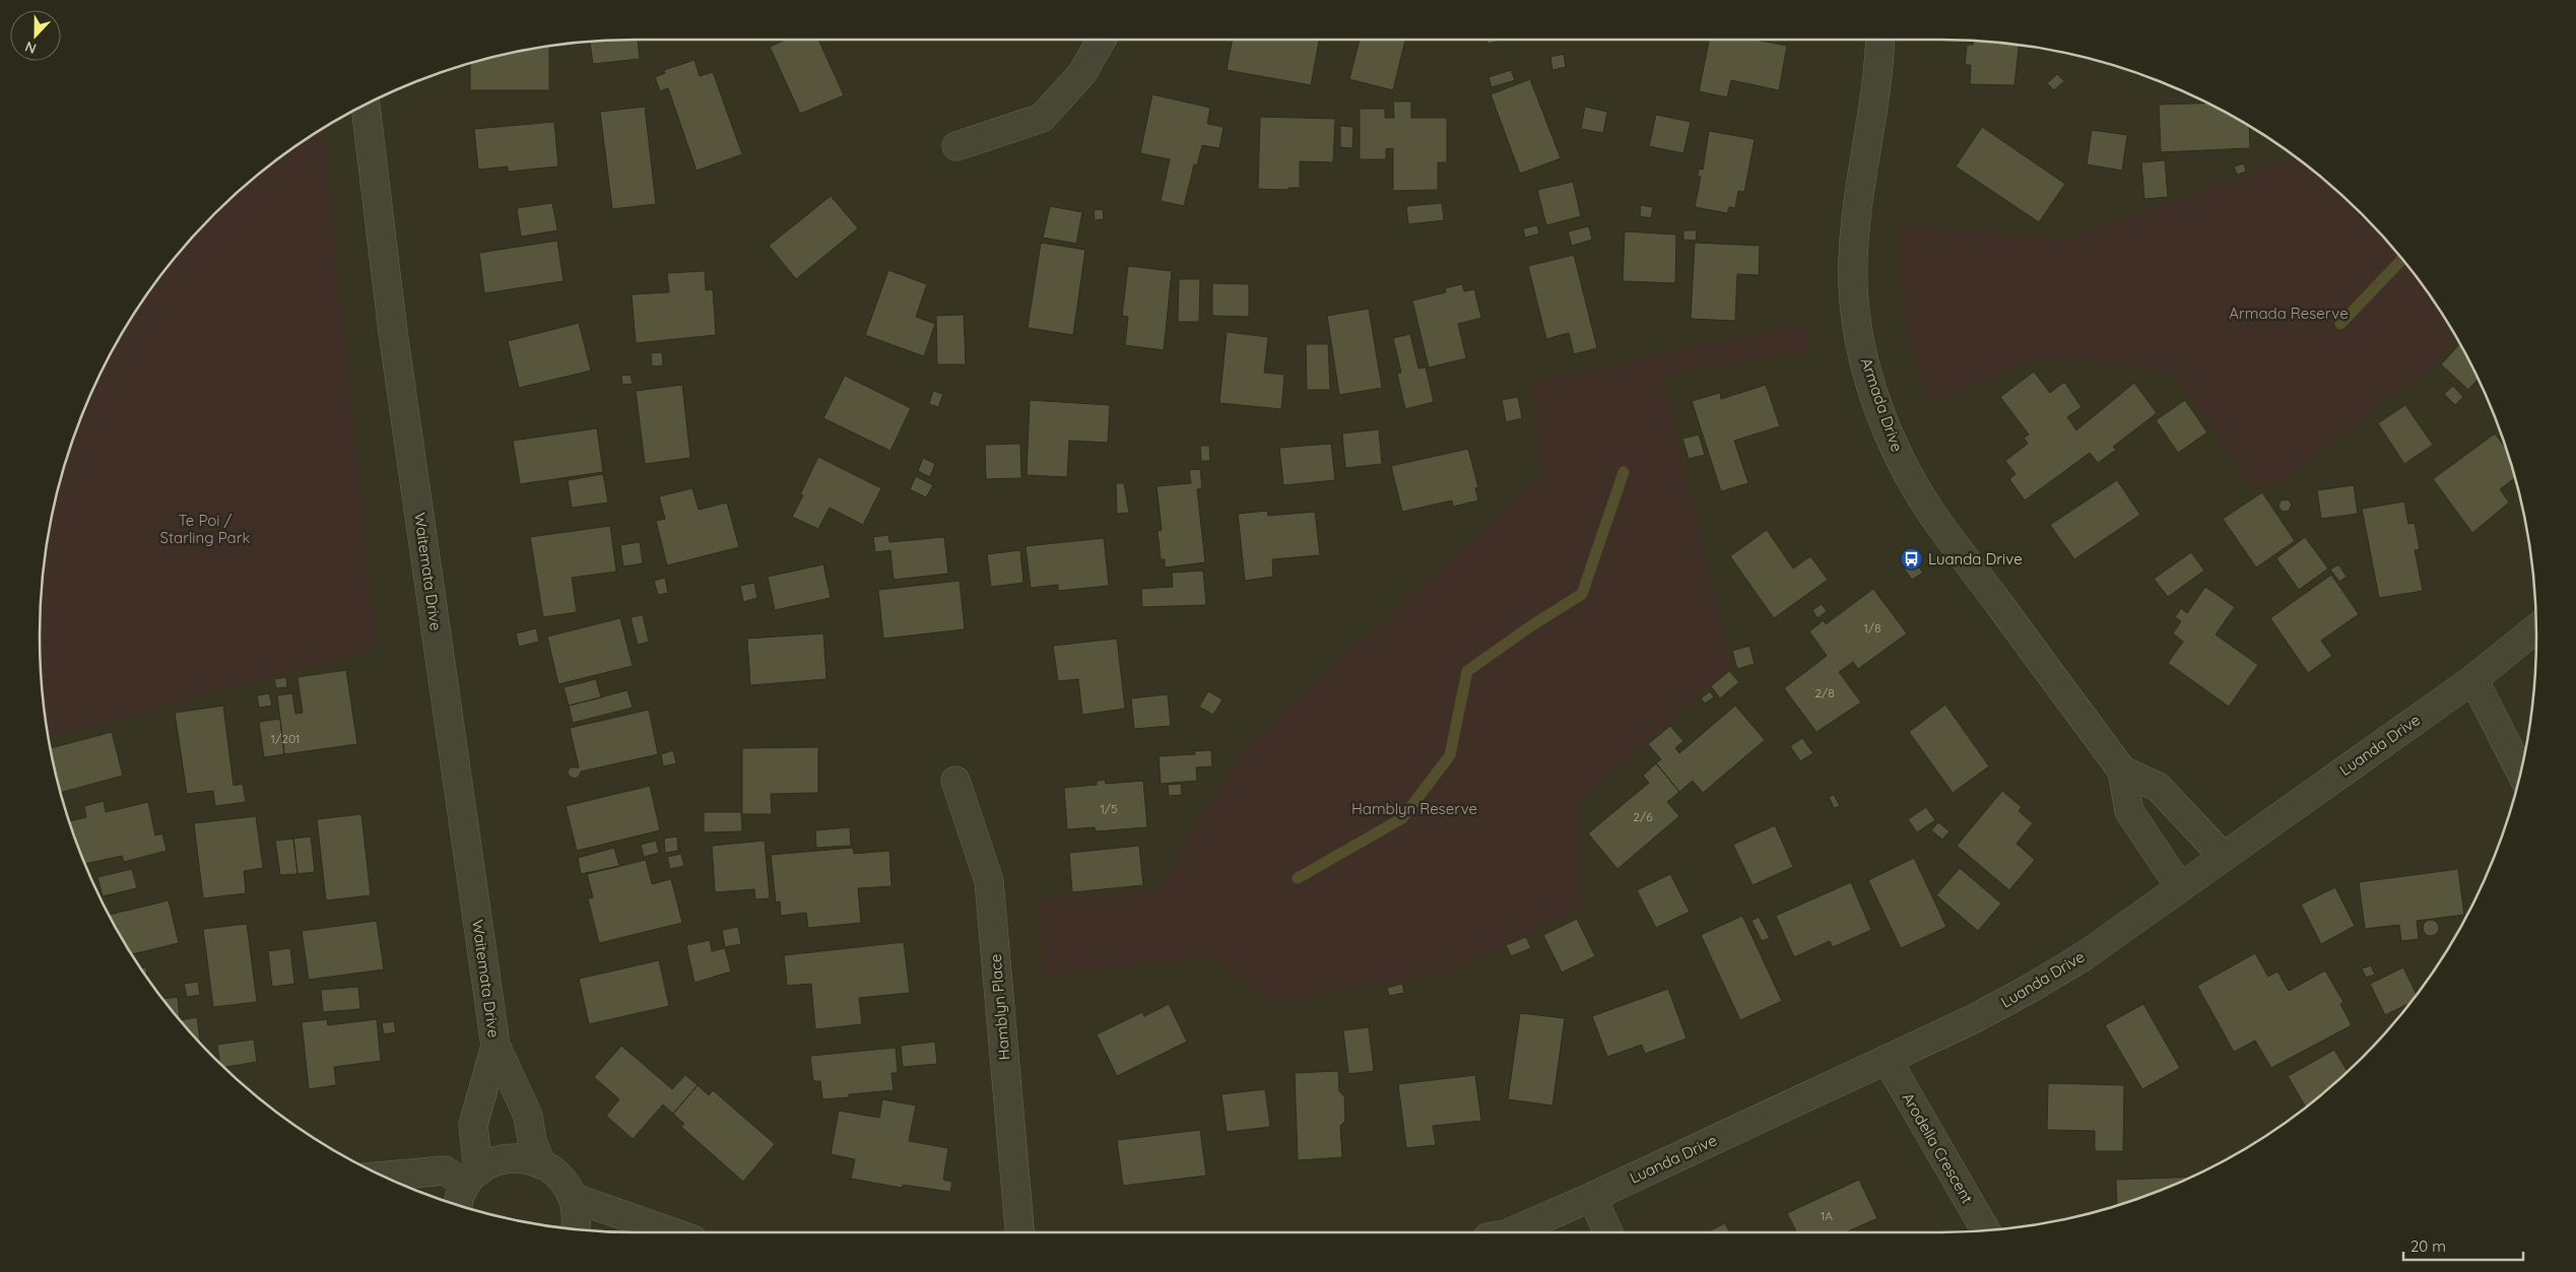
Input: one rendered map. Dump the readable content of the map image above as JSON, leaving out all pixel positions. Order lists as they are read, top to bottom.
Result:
{
  "streets": {
    "street": [
      "Armada Drive",
      "Waitemata Drive",
      "Luanda Drive",
      "Hamblyn Place",
      "Arodella Crescent"
    ]
  },
  "crossings": [
    ["Armada Drive", "Luanda Drive"],
    ["Luanda Drive", "Arodella Crescent"]
  ],
  "parks": ["Armada Reserve", "Te Poi / Starling Park", "Hamblyn Reserve"],
  "places": {
    "bus stop": ["Luanda Drive"]
  },
  "house_numbers": [
    "1/8",
    "2/8",
    "1/201",
    "1/5",
    "2/6",
    "1A"
  ],
  "scale_bar": "20 m",
  "north": "bottom"
}
